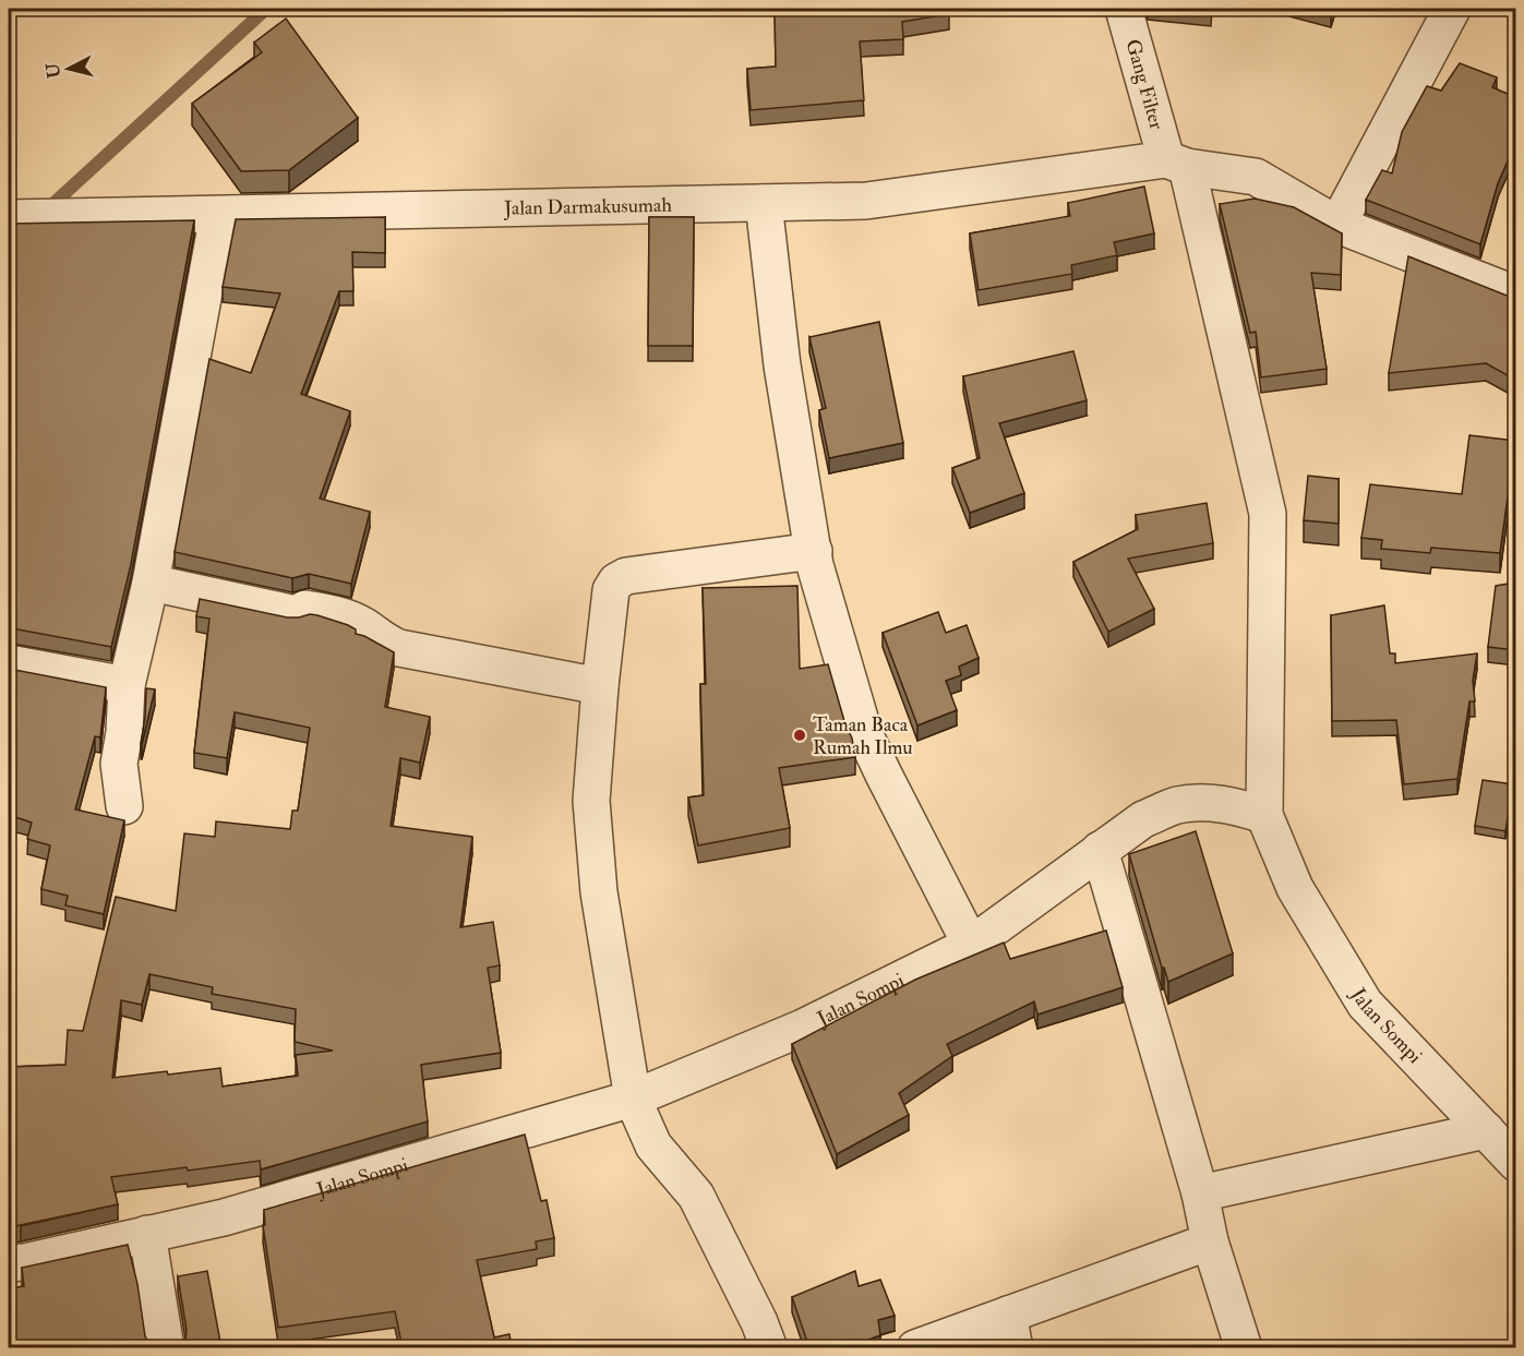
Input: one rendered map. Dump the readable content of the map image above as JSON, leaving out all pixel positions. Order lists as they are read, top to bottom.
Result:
{
  "streets": {
    "street": ["Gang Filter", "Jalan Darmakusumah", "Jalan Sompi"]
  },
  "crossings": [
    ["Gang Filter", "Jalan Darmakusumah"],
    ["Gang Filter", "Jalan Sompi"]
  ],
  "places": ["Taman Baca Rumah Ilmu"],
  "north": "left"
}
